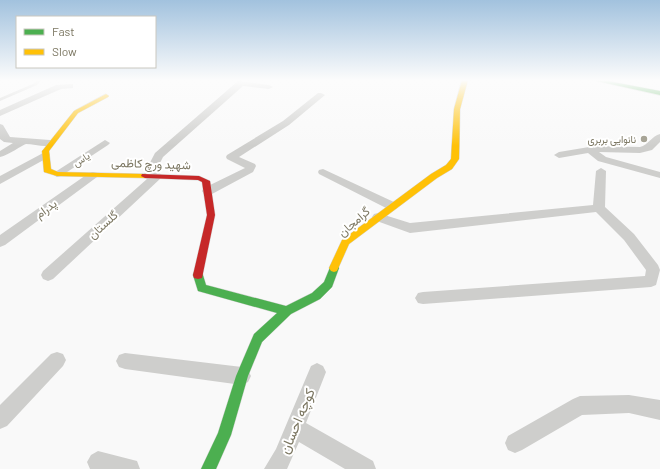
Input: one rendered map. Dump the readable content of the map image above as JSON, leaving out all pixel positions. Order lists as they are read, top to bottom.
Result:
{
  "streets": {
    "street": [
      "یاس",
      "شهید ورچ کاظمی",
      "پدرام",
      "گرامجان",
      "گلستان",
      "کوچه احسان"
    ]
  },
  "crossings": [
    ["یاس", "شهید ورچ کاظمی"],
    ["شهید ورچ کاظمی", "پدرام"],
    ["شهید ورچ کاظمی", "گلستان"]
  ],
  "places": ["نانوایی بربری"],
  "legend": ["Fast", "Slow"]
}
